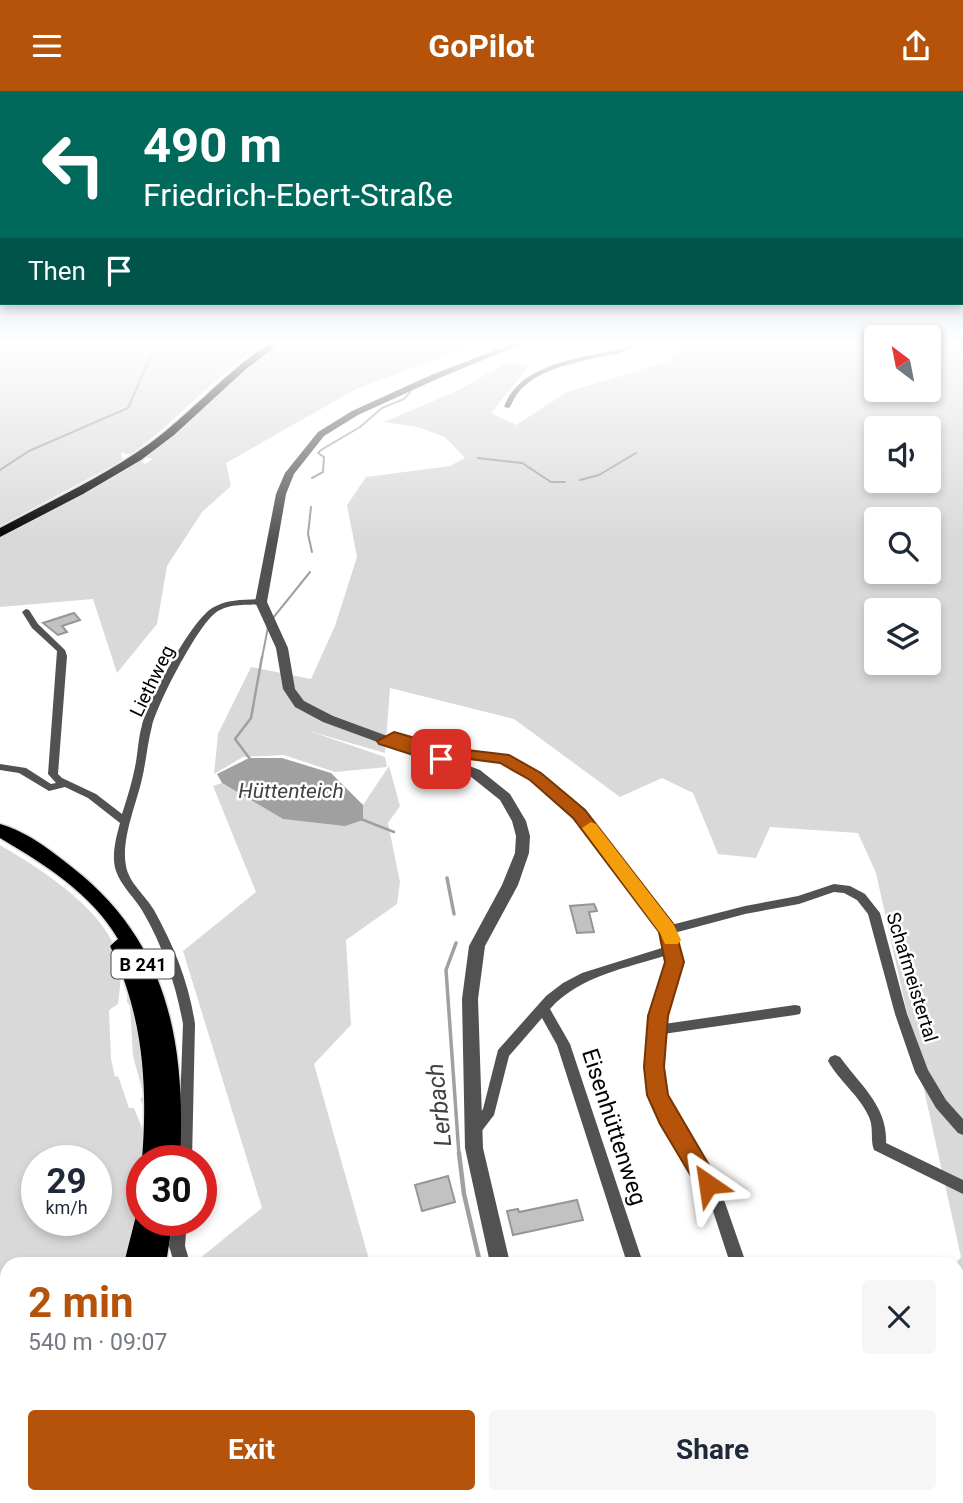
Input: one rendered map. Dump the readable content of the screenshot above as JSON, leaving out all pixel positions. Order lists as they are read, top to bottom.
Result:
{
  "streets": {
    "main road": ["B 241"],
    "street": ["Liethweg", "Schafmeistertal", "Eisenhüttenweg"]
  },
  "water": ["Hüttenteich", "Lerbach"],
  "north": "top left",
  "page": {
    "header": "GoPilot",
    "turn": ["490 m", "Friedrich-Ebert-Straße"],
    "then": "Then",
    "speed": "29 km/h",
    "limit": "30",
    "heading": ["2 min", "540 m · 09:07"],
    "buttons": ["Exit", "Share"]
  }
}
